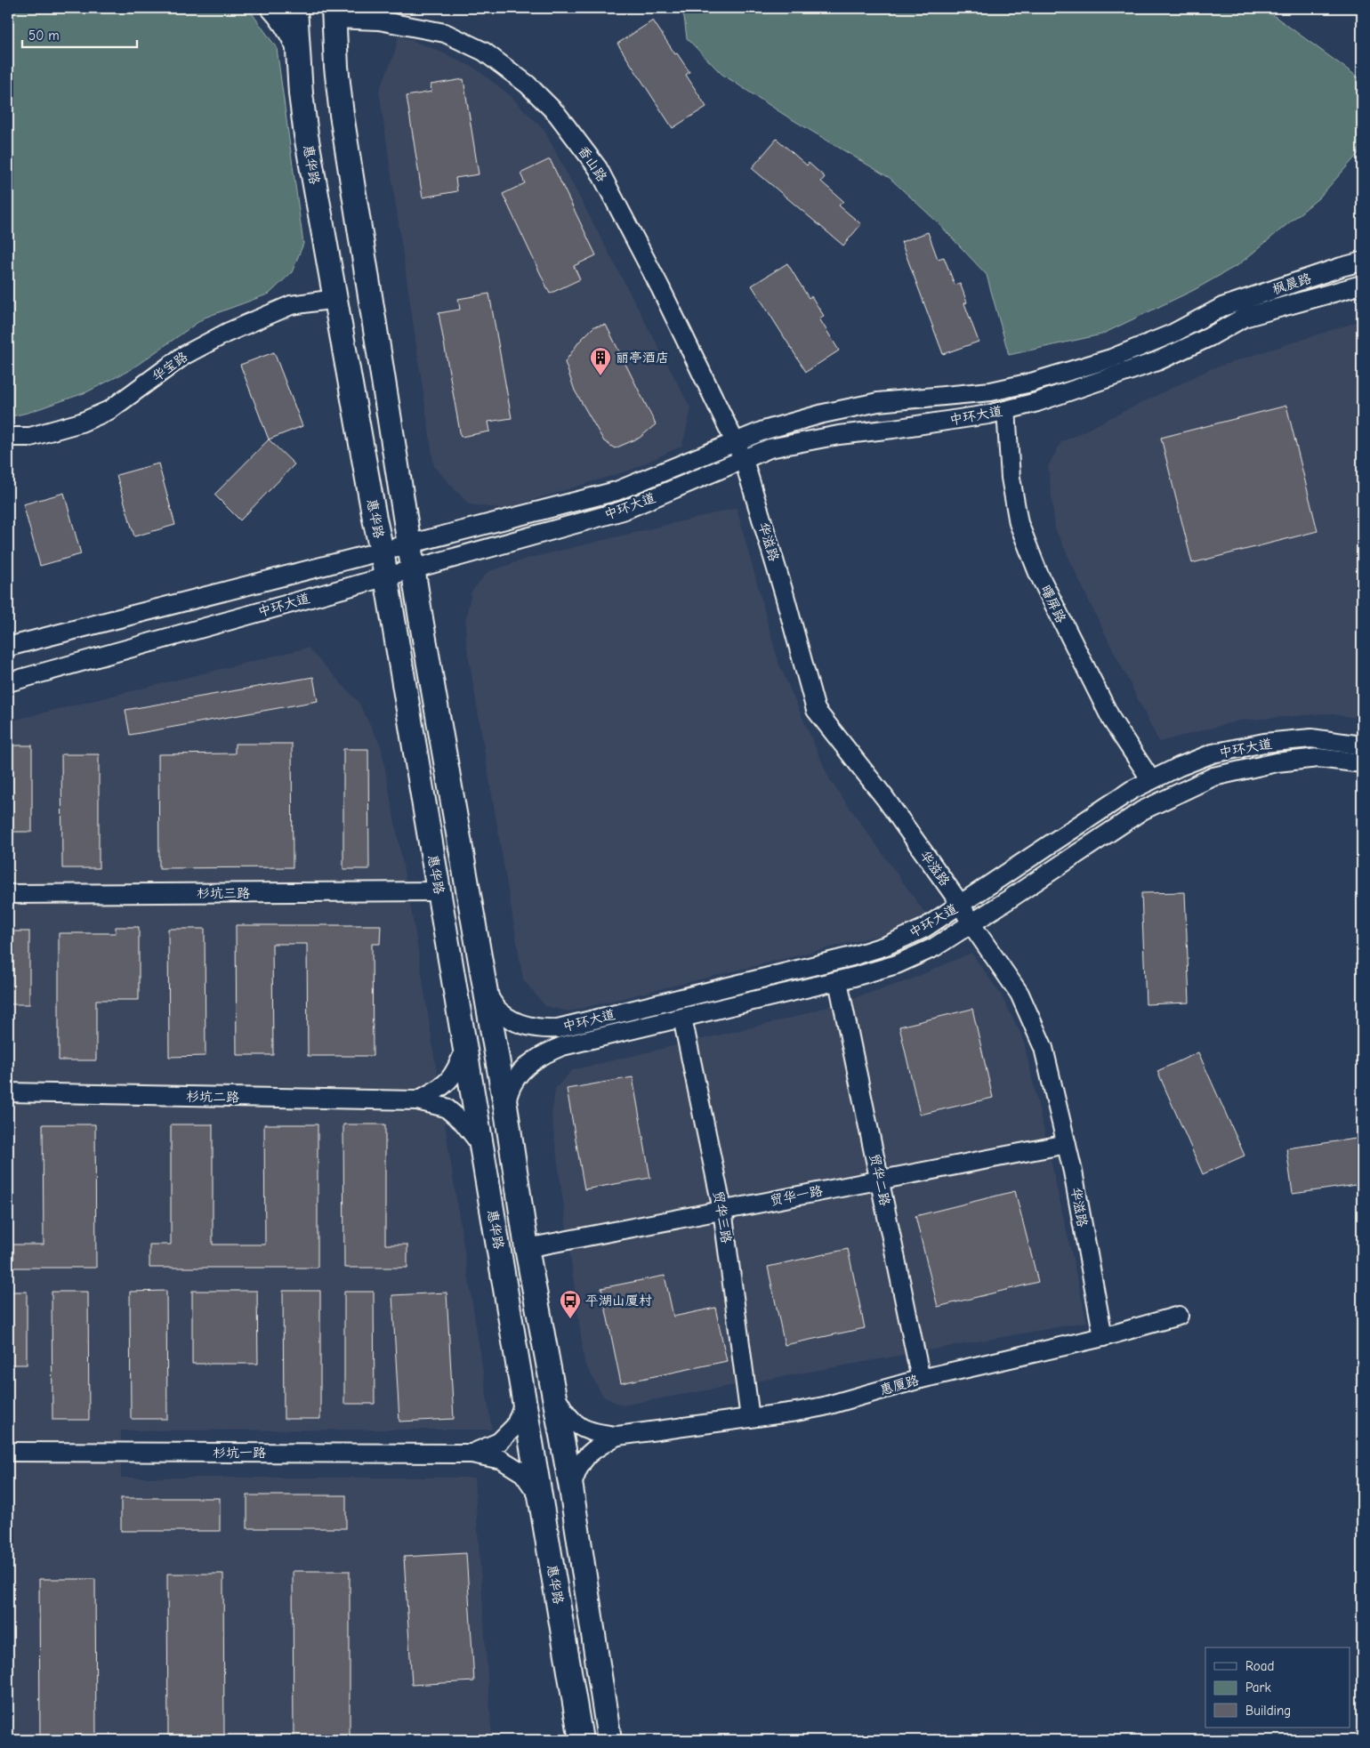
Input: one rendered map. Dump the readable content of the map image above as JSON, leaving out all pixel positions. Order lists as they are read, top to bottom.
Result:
{
  "streets": {
    "main road": ["惠华路"],
    "street": [
      "香山路",
      "枫晨路",
      "华宝路",
      "中环大道",
      "华滋路",
      "曙屏路",
      "杉坑三路",
      "杉坑二路",
      "贸华二路",
      "贸华一路",
      "贸华三路",
      "惠厦路",
      "杉坑一路"
    ]
  },
  "crossings": [
    ["香山路", "惠华路"],
    ["香山路", "中环大道"],
    ["香山路", "华滋路"],
    ["惠华路", "华宝路"],
    ["惠华路", "中环大道"],
    ["惠华路", "杉坑三路"],
    ["惠华路", "杉坑二路"],
    ["惠华路", "贸华一路"],
    ["枫晨路", "中环大道"],
    ["中环大道", "华滋路"],
    ["中环大道", "曙屏路"],
    ["中环大道", "贸华二路"],
    ["中环大道", "贸华三路"],
    ["华滋路", "贸华一路"],
    ["华滋路", "惠厦路"],
    ["贸华二路", "贸华一路"],
    ["贸华二路", "惠厦路"],
    ["贸华一路", "贸华三路"],
    ["贸华三路", "惠厦路"]
  ],
  "places": {
    "building": ["丽亭酒店"],
    "bus stop": ["平湖山厦村"]
  },
  "legend": ["Road", "Park", "Building"],
  "scale_bar": "50 m"
}
